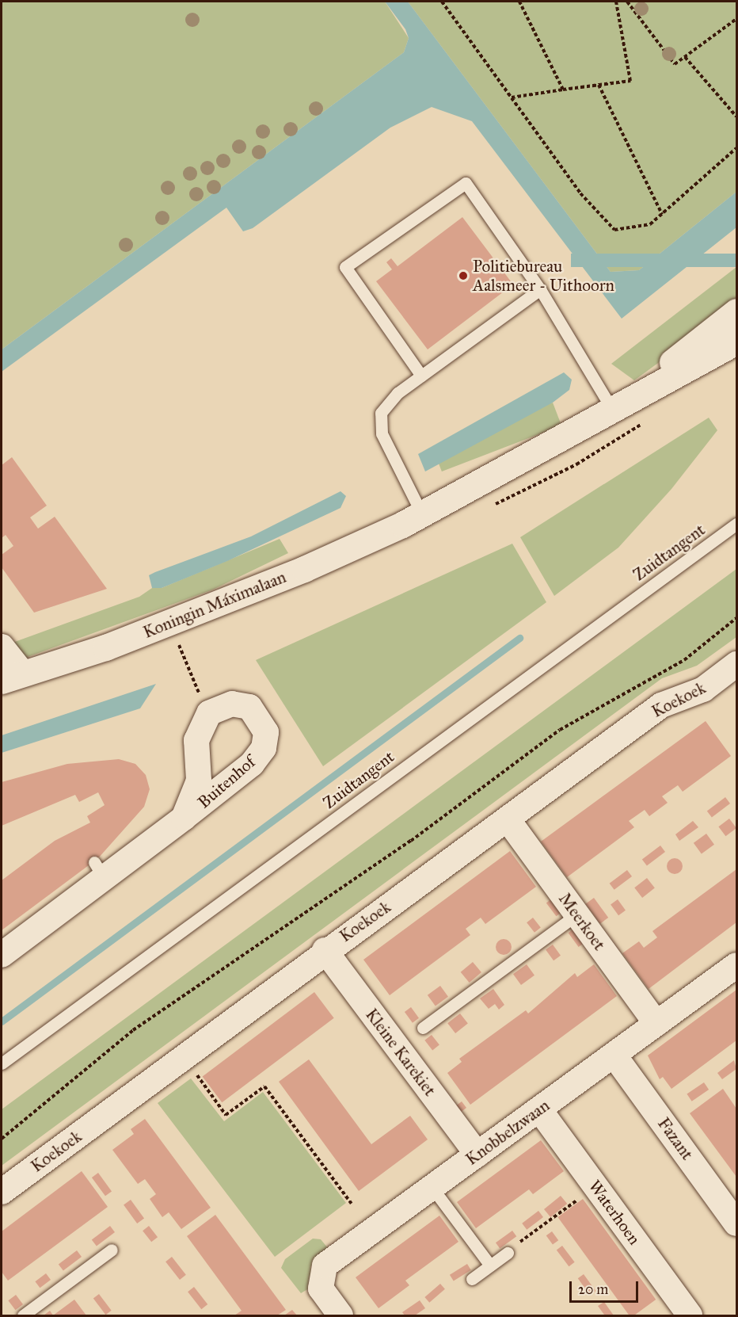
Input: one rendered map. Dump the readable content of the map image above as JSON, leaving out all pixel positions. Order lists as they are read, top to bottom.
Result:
{
  "streets": {
    "main road": ["Koningin Máximalaan"],
    "street": [
      "Koekoek",
      "Buitenhof",
      "Meerkoet",
      "Kleine Karekiet",
      "Knobbelzwaan",
      "Fazant",
      "Waterhoen"
    ],
    "lane": ["Zuidtangent"]
  },
  "crossings": [
    ["Koekoek", "Meerkoet"],
    ["Koekoek", "Kleine Karekiet"],
    ["Meerkoet", "Knobbelzwaan"],
    ["Kleine Karekiet", "Knobbelzwaan"],
    ["Knobbelzwaan", "Fazant"],
    ["Knobbelzwaan", "Waterhoen"]
  ],
  "places": ["Politiebureau Aalsmeer - Uithoorn"],
  "scale_bar": "20 m"
}
